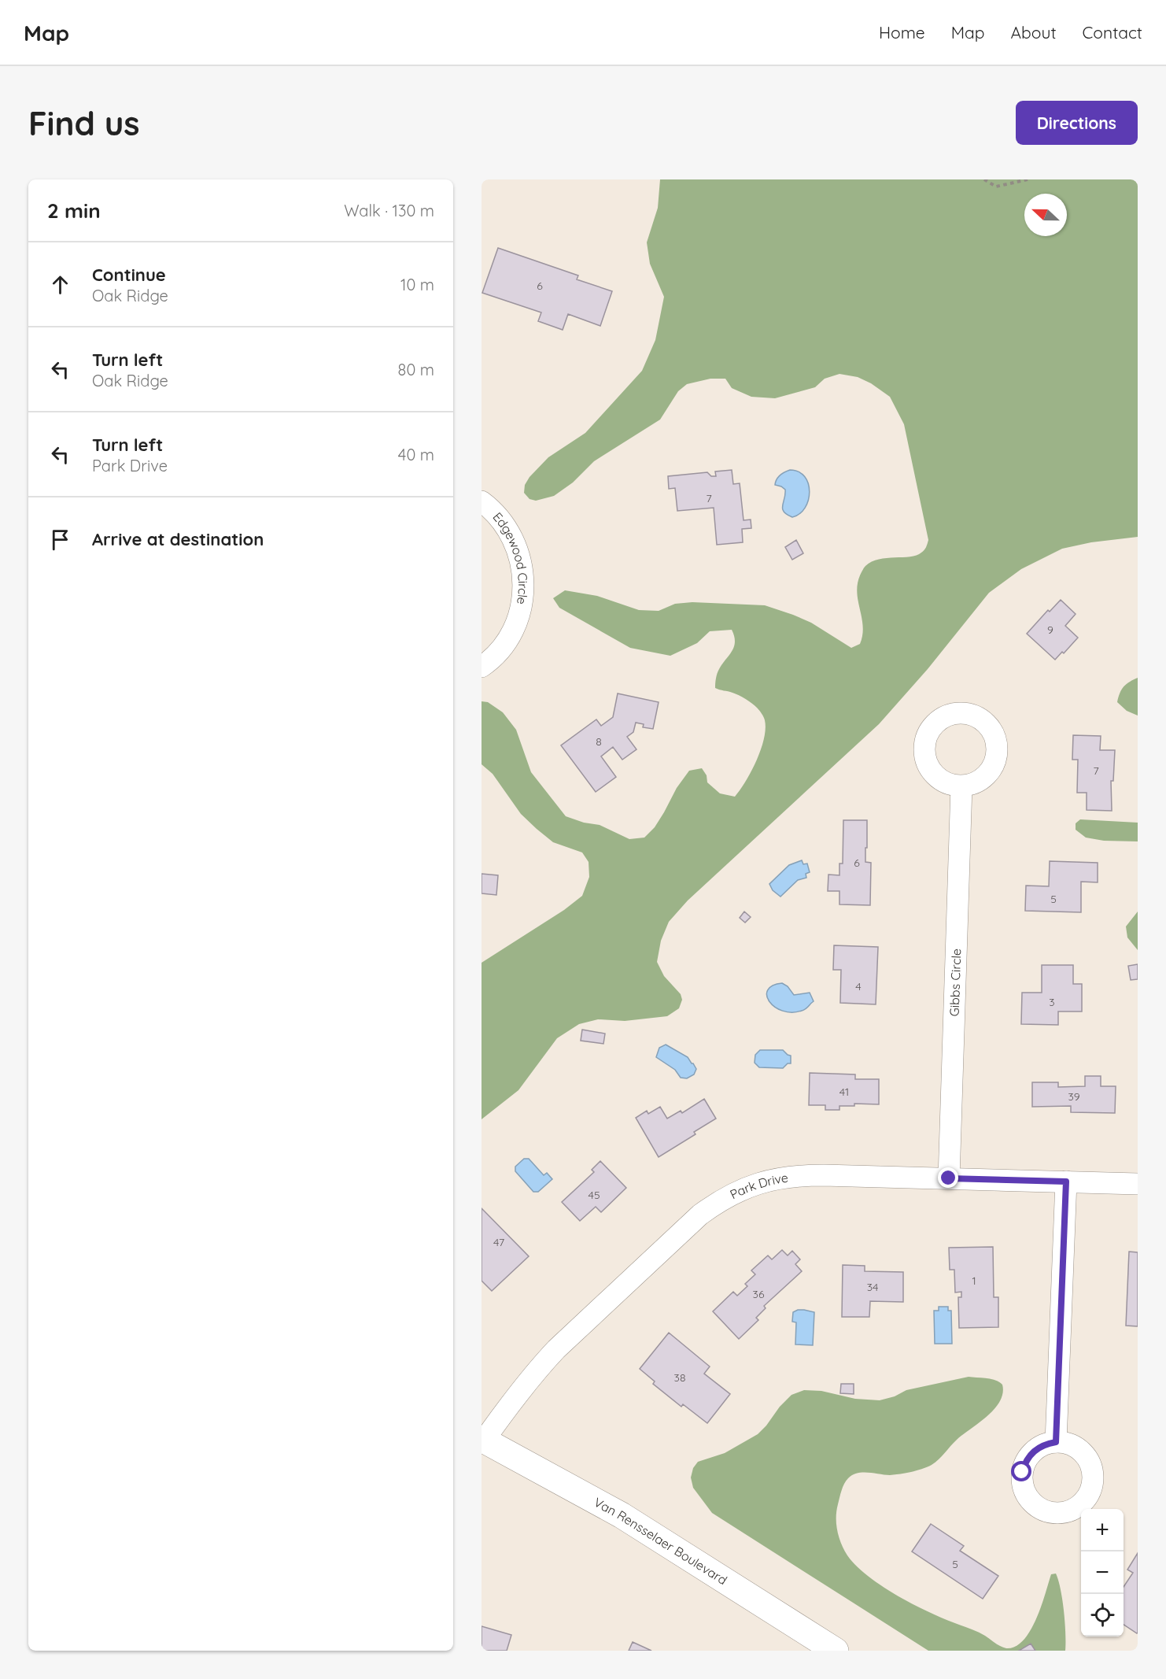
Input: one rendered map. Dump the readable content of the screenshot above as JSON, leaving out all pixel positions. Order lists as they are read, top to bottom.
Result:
{
  "streets": {
    "main road": ["Van Rensselaer Boulevard"],
    "street": ["Edgewood Circle", "Gibbs Circle", "Park Drive"]
  },
  "crossings": [
    ["Gibbs Circle", "Park Drive"],
    ["Park Drive", "Van Rensselaer Boulevard"]
  ],
  "house_numbers": [
    "6",
    "7",
    "9",
    "8",
    "7",
    "6",
    "5",
    "4",
    "3",
    "41",
    "39",
    "45",
    "47",
    "1",
    "34",
    "36",
    "38",
    "5"
  ],
  "north": "left",
  "page": {
    "header": "Map",
    "nav": [
      "Home",
      "Map",
      "About",
      "Contact"
    ],
    "buttons": "Directions",
    "title": "Find us",
    "heading": ["2 min", "Walk · 130 m"],
    "list": [
      ["Continue", "Oak Ridge", "10 m"],
      ["Turn left", "Oak Ridge", "80 m"],
      ["Turn left", "Park Drive", "40 m"],
      "Arrive at destination"
    ],
    "map_buttons": ["+", "−"]
  }
}
